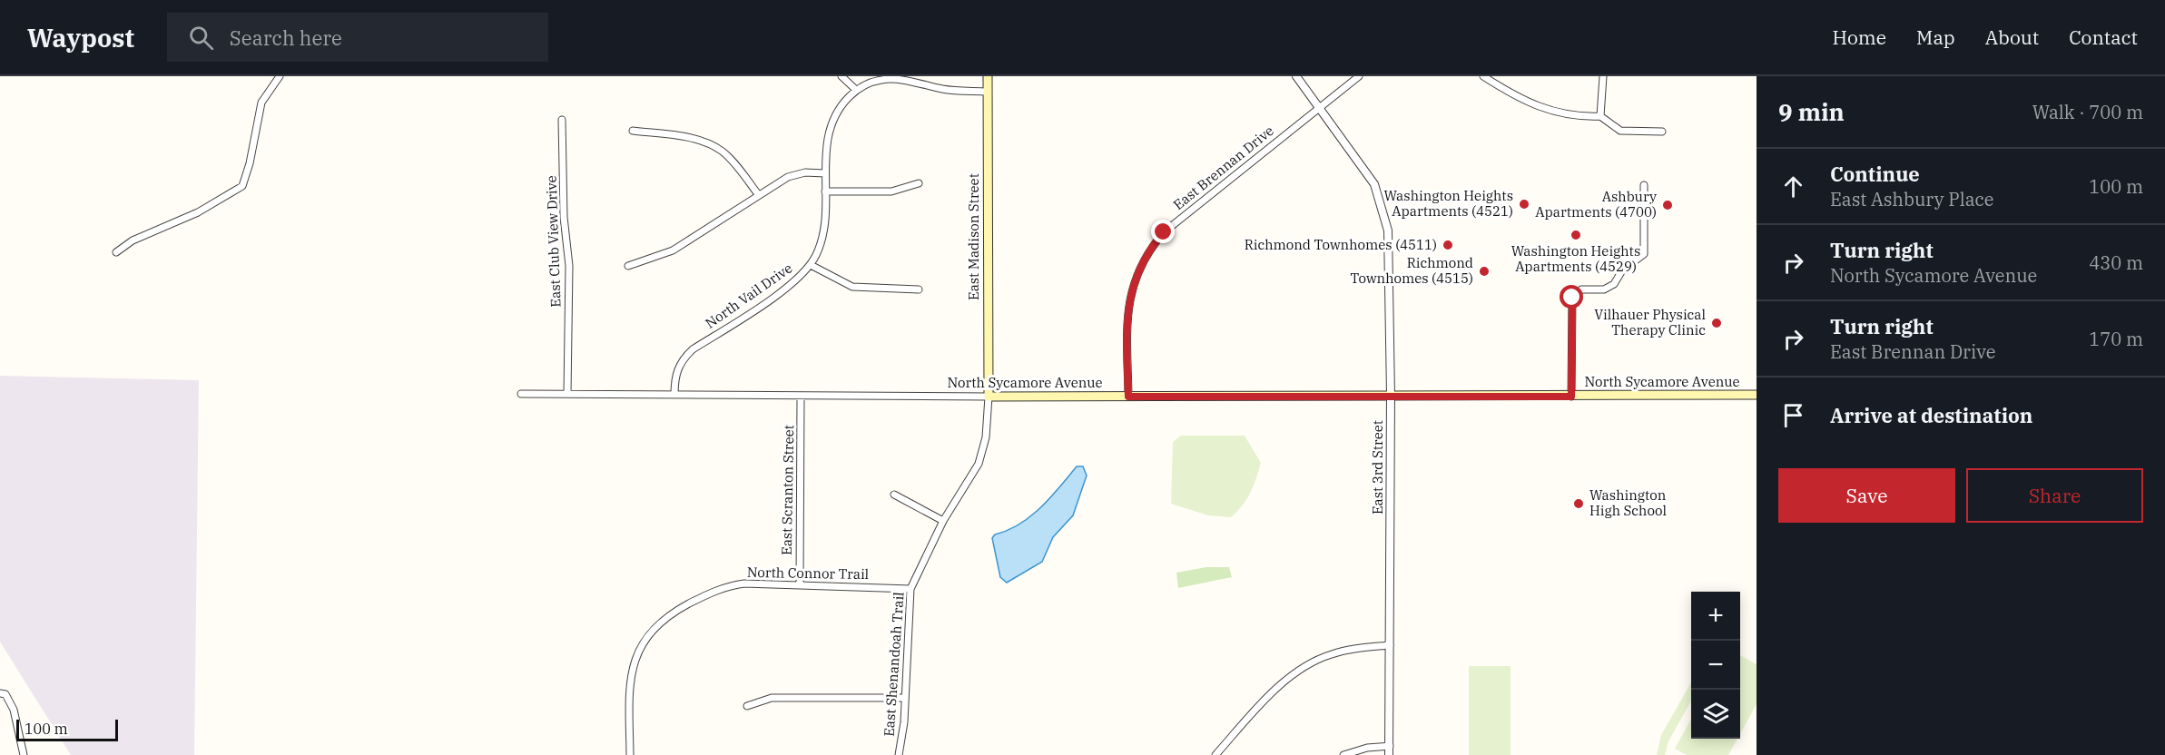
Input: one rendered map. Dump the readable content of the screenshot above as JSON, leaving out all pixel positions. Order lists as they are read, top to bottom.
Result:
{
  "streets": {
    "main road": ["East Madison Street", "North Sycamore Avenue"],
    "street": [
      "East Brennan Drive",
      "East Club View Drive",
      "North Vail Drive",
      "East 3rd Street",
      "East Scranton Street",
      "North Connor Trail",
      "East Shenandoah Trail"
    ]
  },
  "crossings": [
    ["East Brennan Drive", "North Sycamore Avenue"],
    ["East Brennan Drive", "East 3rd Street"],
    ["East Madison Street", "North Vail Drive"],
    ["East Madison Street", "North Sycamore Avenue"],
    ["East Madison Street", "East Shenandoah Trail"],
    ["East Club View Drive", "North Sycamore Avenue"],
    ["North Vail Drive", "North Sycamore Avenue"],
    ["North Sycamore Avenue", "East 3rd Street"],
    ["North Sycamore Avenue", "East Scranton Street"],
    ["North Sycamore Avenue", "East Shenandoah Trail"],
    ["East Scranton Street", "North Connor Trail"],
    ["North Connor Trail", "East Shenandoah Trail"]
  ],
  "places": [
    "Washington Heights Apartments (4521)",
    "Ashbury Apartments (4700)",
    "Washington Heights Apartments (4529)",
    "Richmond Townhomes (4511)",
    "Richmond Townhomes (4515)",
    "Vilhauer Physical Therapy Clinic",
    "Washington High School"
  ],
  "scale_bar": "100 m",
  "page": {
    "header": "Waypost",
    "search": "Search here",
    "nav": [
      "Home",
      "Map",
      "About",
      "Contact"
    ],
    "heading": ["9 min", "Walk · 700 m"],
    "list": [
      ["Continue", "East Ashbury Place", "100 m"],
      ["Turn right", "North Sycamore Avenue", "430 m"],
      ["Turn right", "East Brennan Drive", "170 m"],
      "Arrive at destination"
    ],
    "buttons": ["Save", "Share"],
    "map_buttons": ["+", "−"],
    "scale": "100 m"
  }
}
